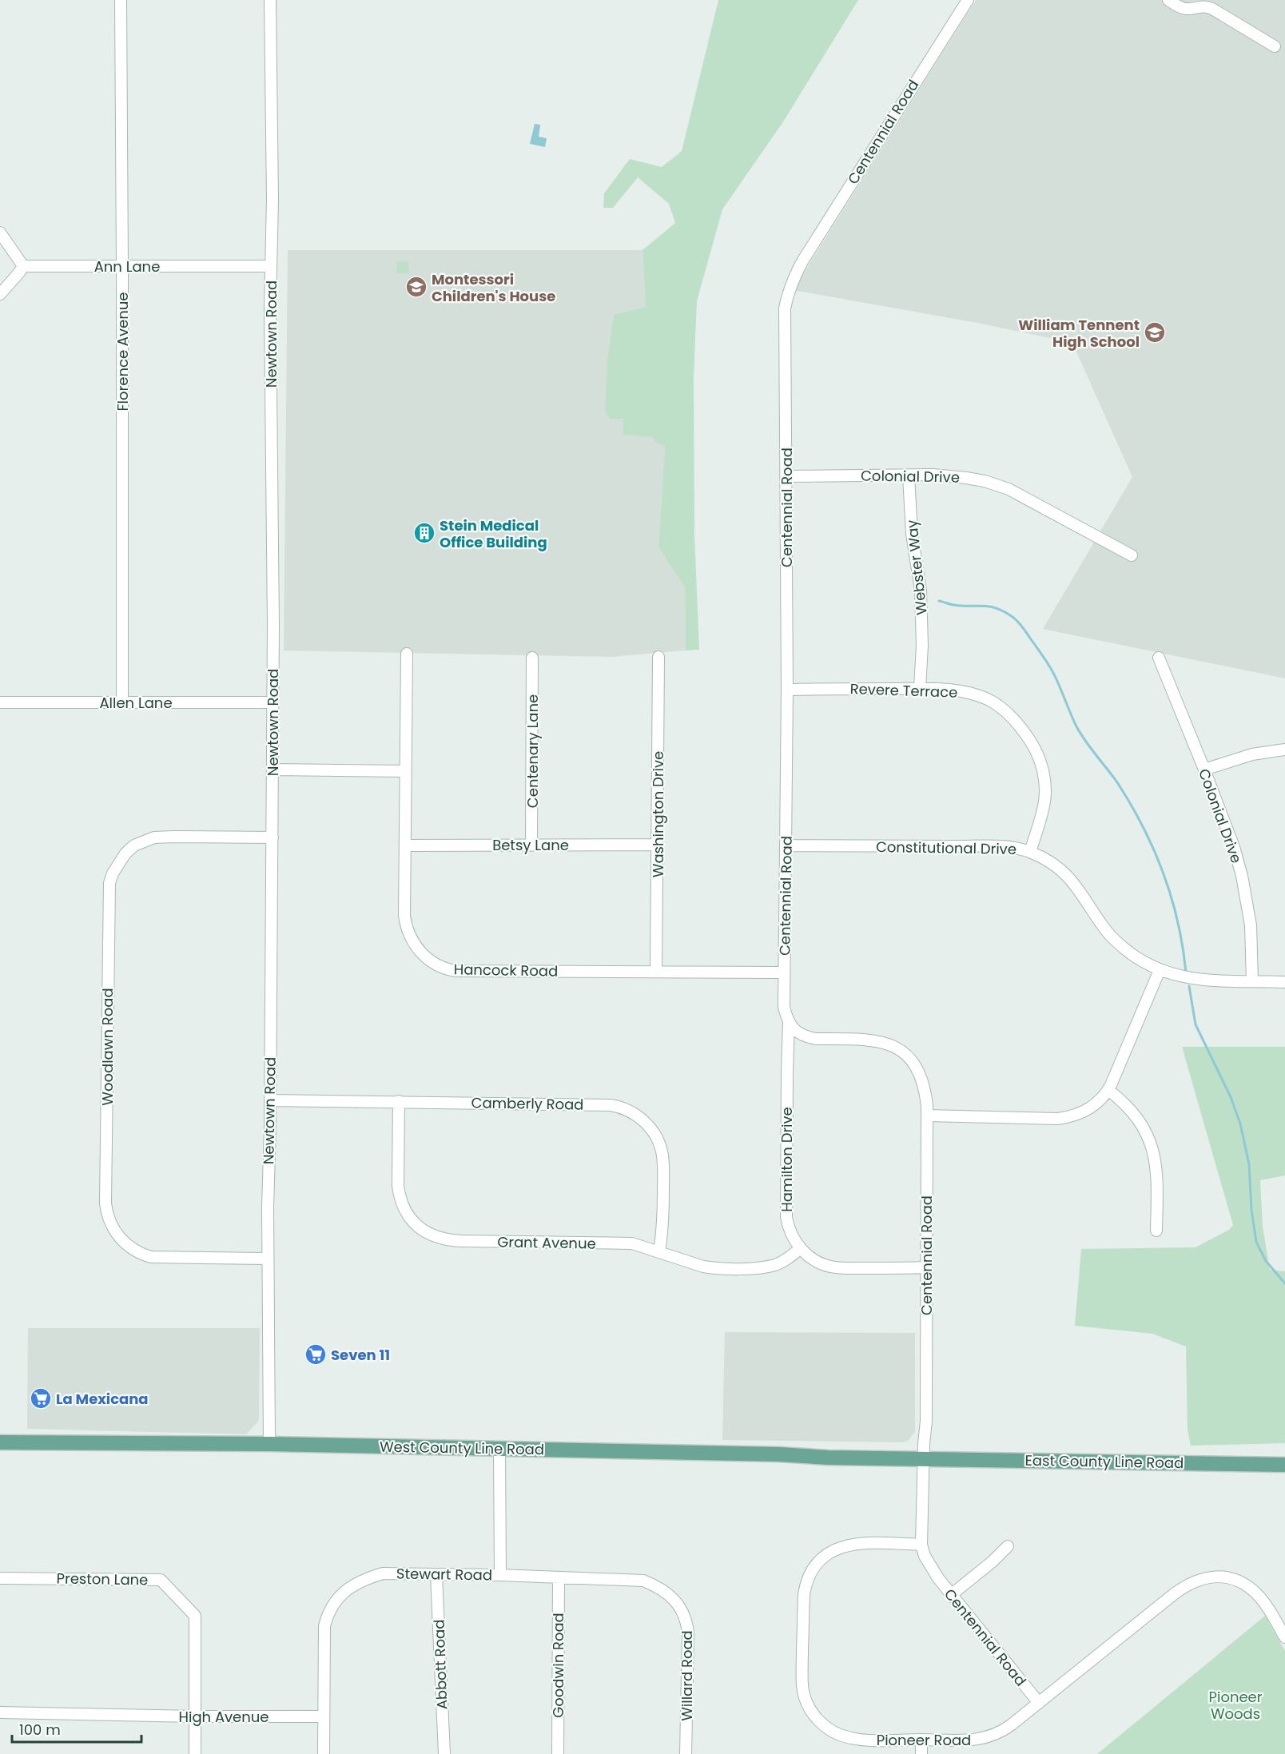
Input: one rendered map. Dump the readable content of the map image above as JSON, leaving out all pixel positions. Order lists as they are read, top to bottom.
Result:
{
  "streets": {
    "main road": ["West County Line Road", "East County Line Road"],
    "street": [
      "Centennial Road",
      "Ann Lane",
      "Newtown Road",
      "Florence Avenue",
      "Colonial Drive",
      "Webster Way",
      "Revere Terrace",
      "Allen Lane",
      "Centenary Lane",
      "Washington Drive",
      "Betsy Lane",
      "Constitutional Drive",
      "Hancock Road",
      "Woodlawn Road",
      "Camberly Road",
      "Hamilton Drive",
      "Grant Avenue",
      "Stewart Road",
      "Preston Lane",
      "Abbott Road",
      "Goodwin Road",
      "Willard Road",
      "High Avenue",
      "Pioneer Road"
    ]
  },
  "crossings": [
    ["Centennial Road", "Colonial Drive"],
    ["Centennial Road", "Revere Terrace"],
    ["Centennial Road", "Constitutional Drive"],
    ["Centennial Road", "Hancock Road"],
    ["Centennial Road", "Hamilton Drive"],
    ["Centennial Road", "West County Line Road"],
    ["Centennial Road", "East County Line Road"],
    ["Centennial Road", "Pioneer Road"],
    ["Ann Lane", "Newtown Road"],
    ["Ann Lane", "Florence Avenue"],
    ["Newtown Road", "Allen Lane"],
    ["Newtown Road", "Woodlawn Road"],
    ["Newtown Road", "Camberly Road"],
    ["Newtown Road", "West County Line Road"],
    ["Florence Avenue", "Allen Lane"],
    ["Colonial Drive", "Webster Way"],
    ["Colonial Drive", "Constitutional Drive"],
    ["Webster Way", "Revere Terrace"],
    ["Revere Terrace", "Constitutional Drive"],
    ["Centenary Lane", "Betsy Lane"],
    ["Washington Drive", "Betsy Lane"],
    ["Washington Drive", "Hancock Road"],
    ["Betsy Lane", "Hancock Road"],
    ["Camberly Road", "Grant Avenue"],
    ["Hamilton Drive", "Grant Avenue"],
    ["West County Line Road", "East County Line Road"],
    ["Stewart Road", "Abbott Road"],
    ["Stewart Road", "Goodwin Road"],
    ["Stewart Road", "Willard Road"],
    ["Stewart Road", "High Avenue"],
    ["Preston Lane", "High Avenue"]
  ],
  "parks": ["Pioneer Woods"],
  "places": {
    "school or university": ["Montessori Children's House", "William Tennent High School"],
    "building": ["Stein Medical Office Building"],
    "supermarket": ["Seven 11", "La Mexicana"]
  },
  "scale_bar": "100 m"
}
